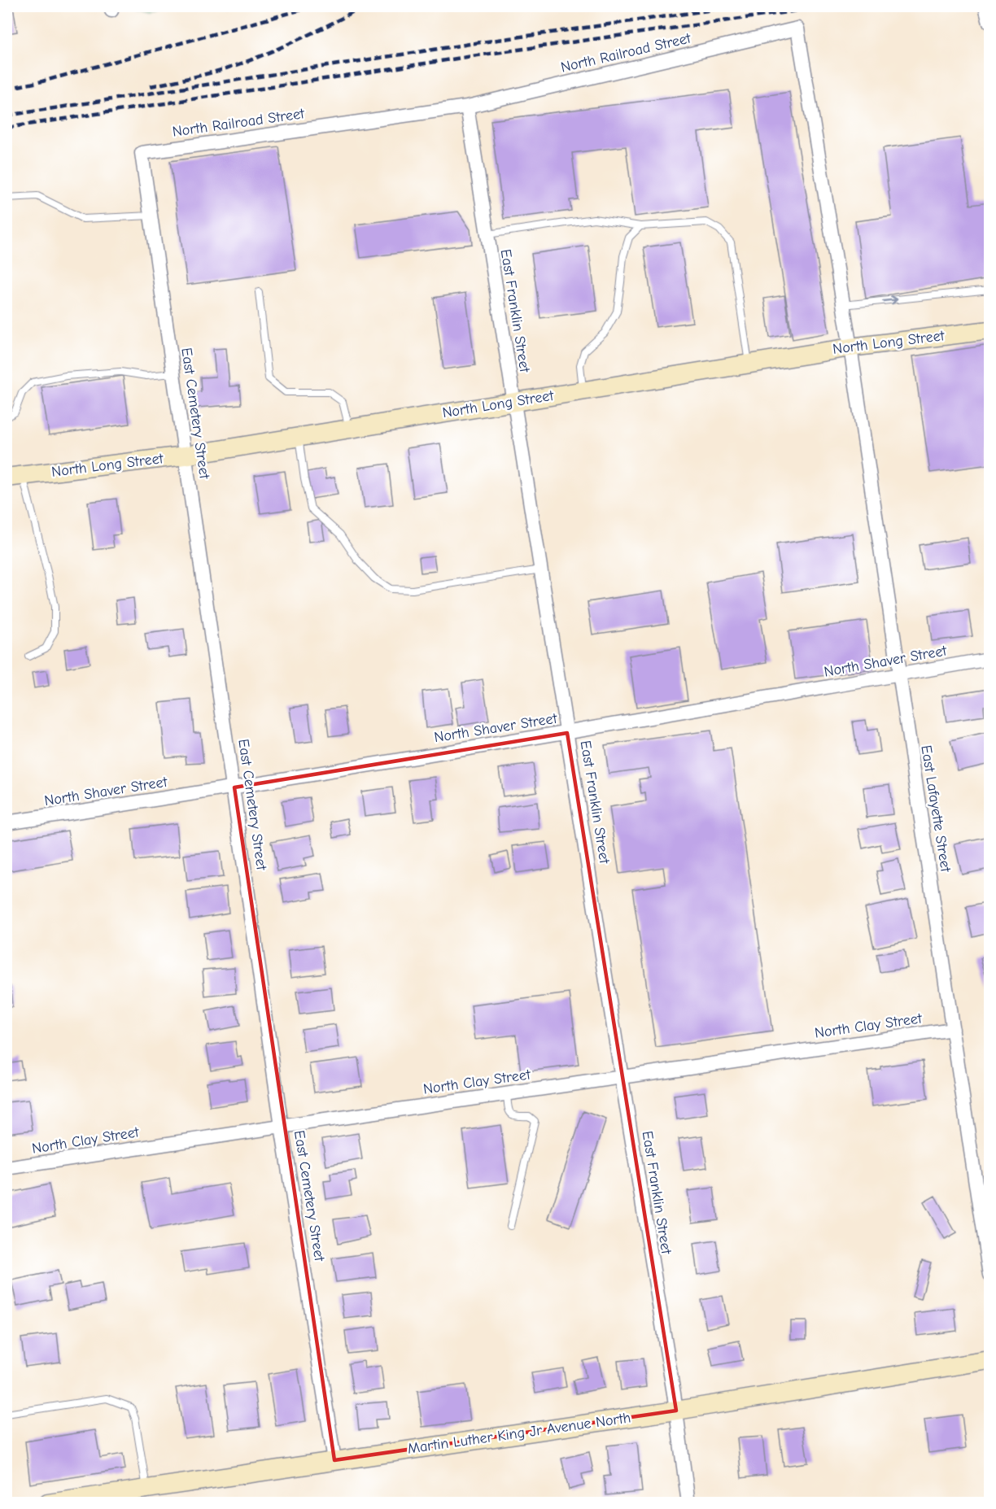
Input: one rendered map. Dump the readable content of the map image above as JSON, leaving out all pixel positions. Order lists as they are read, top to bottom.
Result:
{
  "streets": {
    "street": [
      "North Railroad Street",
      "East Franklin Street",
      "North Long Street",
      "East Cemetery Street",
      "North Shaver Street",
      "East Lafayette Street",
      "North Clay Street",
      "Martin Luther King Jr Avenue North"
    ]
  },
  "crossings": [
    ["North Railroad Street", "East Franklin Street"],
    ["North Railroad Street", "North Long Street"],
    ["North Railroad Street", "East Cemetery Street"],
    ["North Railroad Street", "East Lafayette Street"],
    ["East Franklin Street", "North Long Street"],
    ["East Franklin Street", "North Shaver Street"],
    ["East Franklin Street", "North Clay Street"],
    ["East Franklin Street", "Martin Luther King Jr Avenue North"],
    ["North Long Street", "East Cemetery Street"],
    ["North Long Street", "East Lafayette Street"],
    ["East Cemetery Street", "North Shaver Street"],
    ["East Cemetery Street", "North Clay Street"],
    ["East Cemetery Street", "Martin Luther King Jr Avenue North"],
    ["North Shaver Street", "East Lafayette Street"],
    ["East Lafayette Street", "North Clay Street"]
  ]
}
